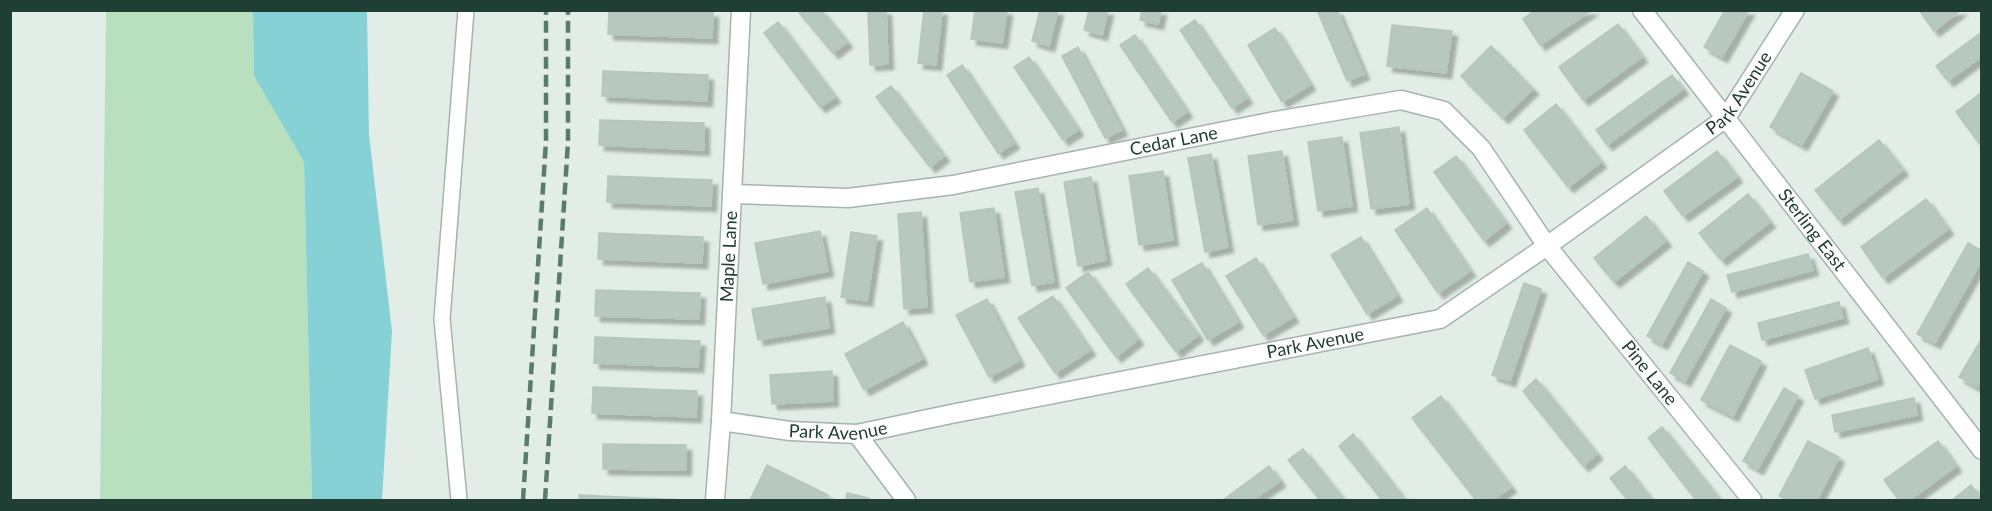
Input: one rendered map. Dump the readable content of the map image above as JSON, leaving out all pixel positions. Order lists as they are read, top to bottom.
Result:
{
  "streets": {
    "street": [
      "Park Avenue",
      "Cedar Lane",
      "Sterling East",
      "Maple Lane",
      "Pine Lane"
    ]
  },
  "crossings": [
    ["Park Avenue", "Cedar Lane"],
    ["Park Avenue", "Sterling East"],
    ["Park Avenue", "Maple Lane"],
    ["Park Avenue", "Pine Lane"],
    ["Cedar Lane", "Maple Lane"],
    ["Cedar Lane", "Pine Lane"]
  ]
}
